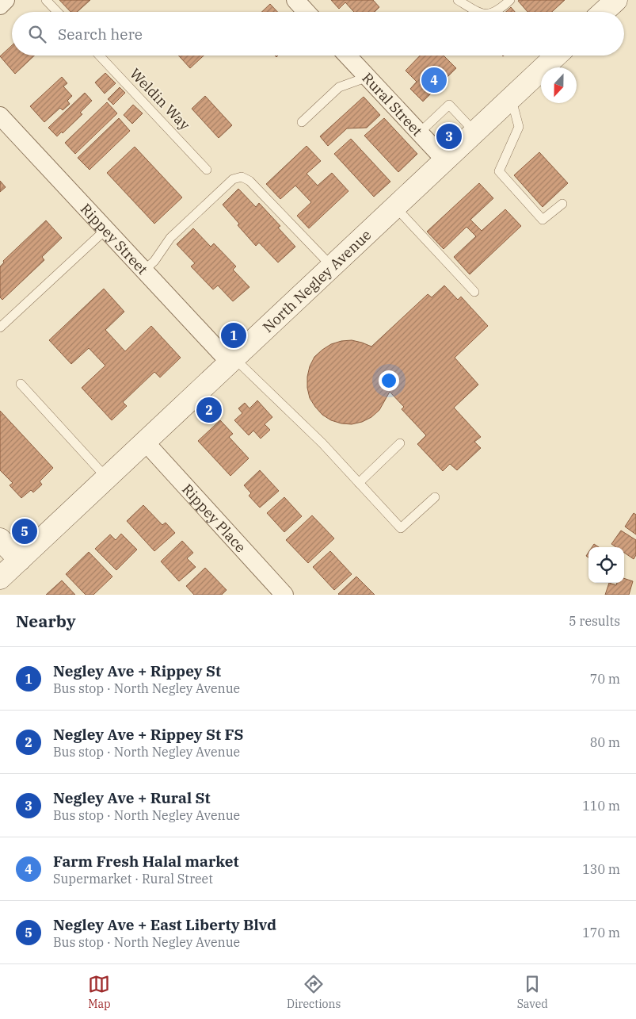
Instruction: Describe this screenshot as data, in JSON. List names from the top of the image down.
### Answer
{
  "streets": {
    "main road": ["North Negley Avenue"],
    "street": ["Rural Street", "Rippey Street", "Rippey Place"],
    "lane": ["Weldin Way"]
  },
  "crossings": [
    ["Rural Street", "North Negley Avenue"],
    ["Rippey Street", "North Negley Avenue"],
    ["North Negley Avenue", "Rippey Place"]
  ],
  "north": "bottom",
  "page": {
    "search": "Search here",
    "pins": [
      "4",
      "3",
      "1",
      "2",
      "5"
    ],
    "heading": ["Nearby", "5 results"],
    "list": [
      {
        "mark": "1",
        "name": "Negley Ave + Rippey St",
        "note": "Bus stop · North Negley Avenue",
        "value": "70 m"
      },
      {
        "mark": "2",
        "name": "Negley Ave + Rippey St FS",
        "note": "Bus stop · North Negley Avenue",
        "value": "80 m"
      },
      {
        "mark": "3",
        "name": "Negley Ave + Rural St",
        "note": "Bus stop · North Negley Avenue",
        "value": "110 m"
      },
      {
        "mark": "4",
        "name": "Farm Fresh Halal market",
        "note": "Supermarket · Rural Street",
        "value": "130 m"
      },
      {
        "mark": "5",
        "name": "Negley Ave + East Liberty Blvd",
        "note": "Bus stop · North Negley Avenue",
        "value": "170 m"
      }
    ],
    "nav": ["Map", "Directions", "Saved"]
  }
}
